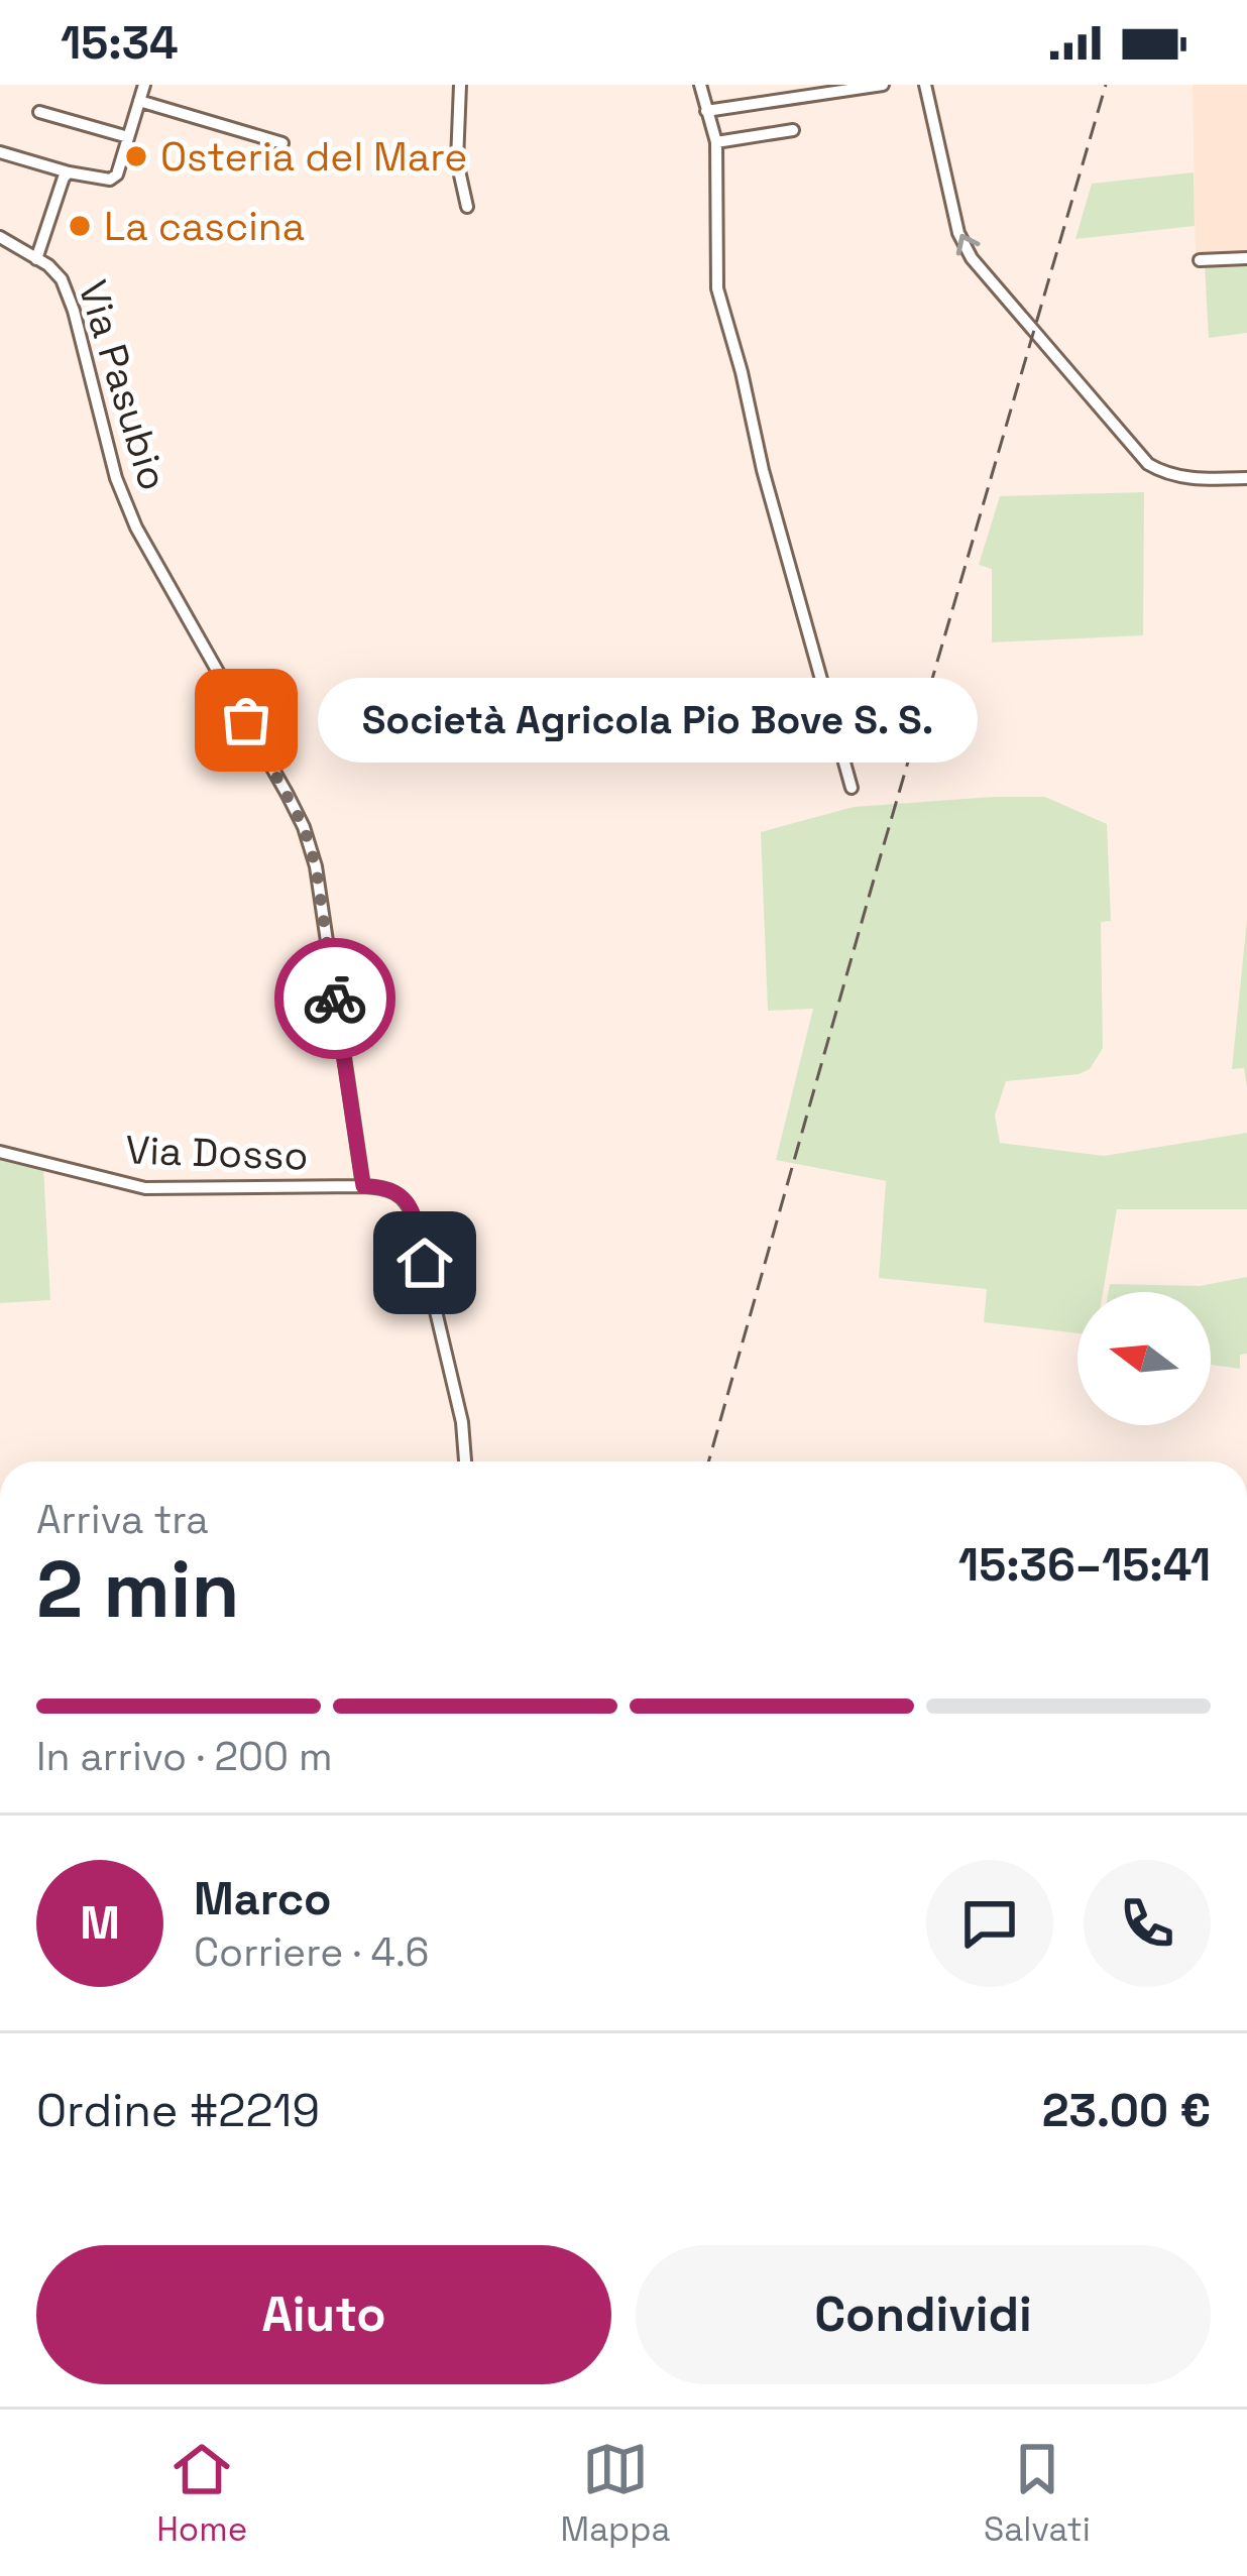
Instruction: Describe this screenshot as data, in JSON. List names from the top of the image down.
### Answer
{
  "streets": {
    "street": ["Via Pasubio", "Via Dosso"]
  },
  "crossings": [
    ["Via Pasubio", "Via Dosso"]
  ],
  "places": ["Osteria del Mare", "La cascina", "Società Agricola Pio Bove S. S."],
  "north": "left",
  "page": {
    "status": "15:34",
    "bubble": "Società Agricola Pio Bove S. S.",
    "heading": ["2 min", "Arriva tra", "15:36–15:41"],
    "panel": [
      "Marco",
      "Corriere · 4.6",
      "Ordine #2219",
      "23.00 €"
    ],
    "bar": "In arrivo · 200 m",
    "round": "M",
    "buttons": ["Aiuto", "Condividi"],
    "tabs": ["Home", "Mappa", "Salvati"]
  }
}
